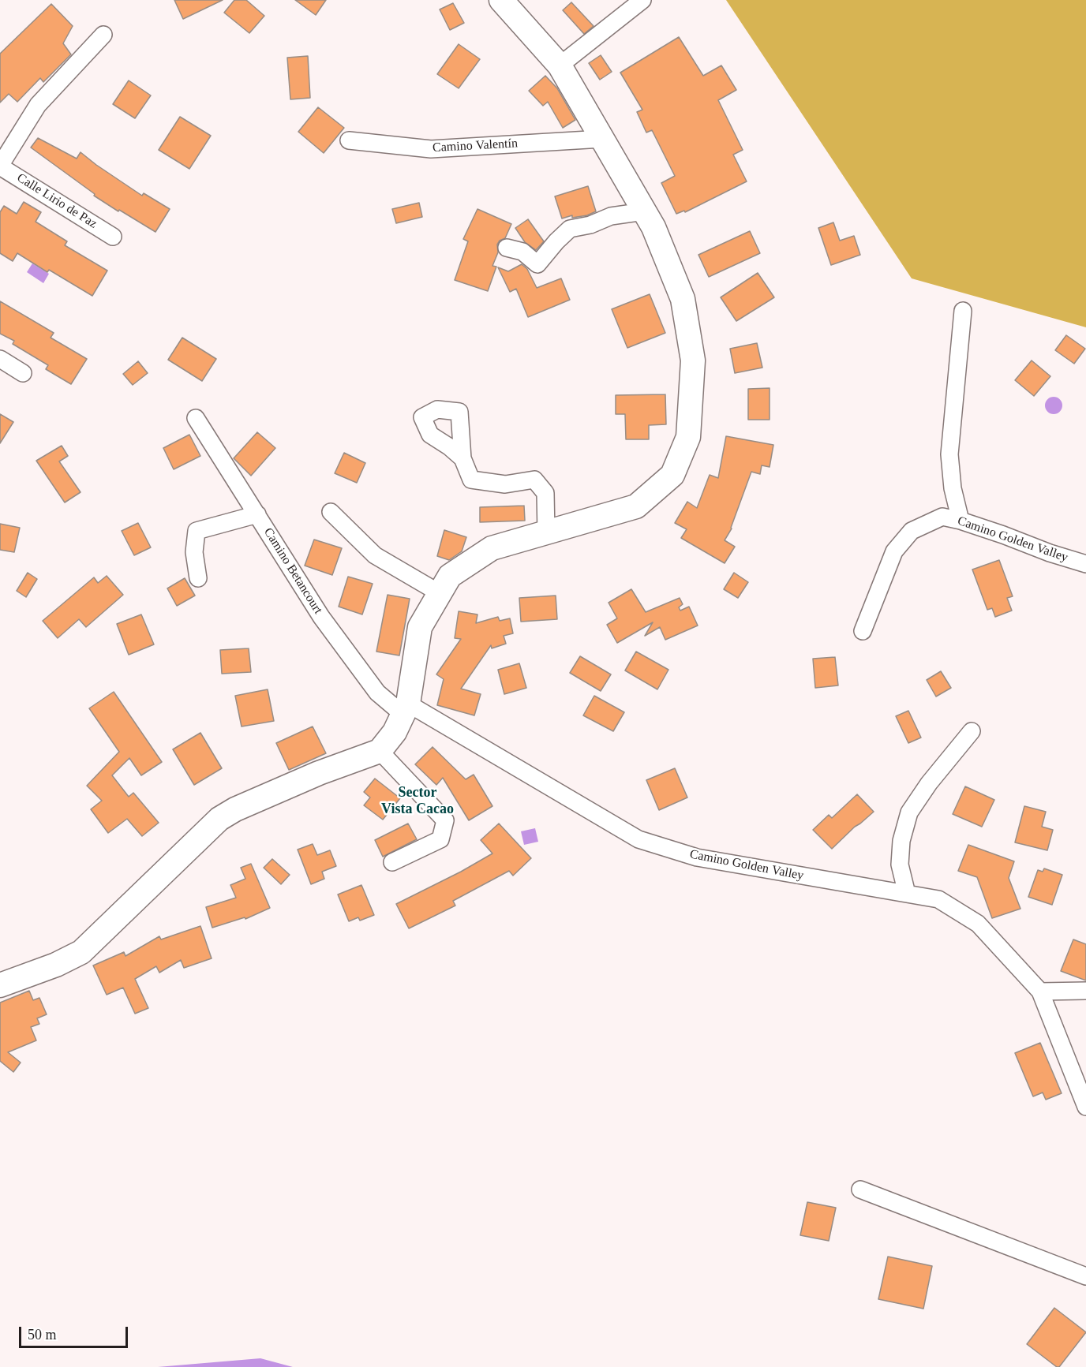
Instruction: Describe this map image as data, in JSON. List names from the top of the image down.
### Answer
{
  "streets": {
    "street": [
      "Camino Valentín",
      "Calle Lirio de Paz",
      "Camino Golden Valley",
      "Camino Betancourt"
    ]
  },
  "crossings": [
    ["Camino Golden Valley", "Camino Betancourt"]
  ],
  "districts": ["Sector Vista Cacao"],
  "scale_bar": "50 m"
}
